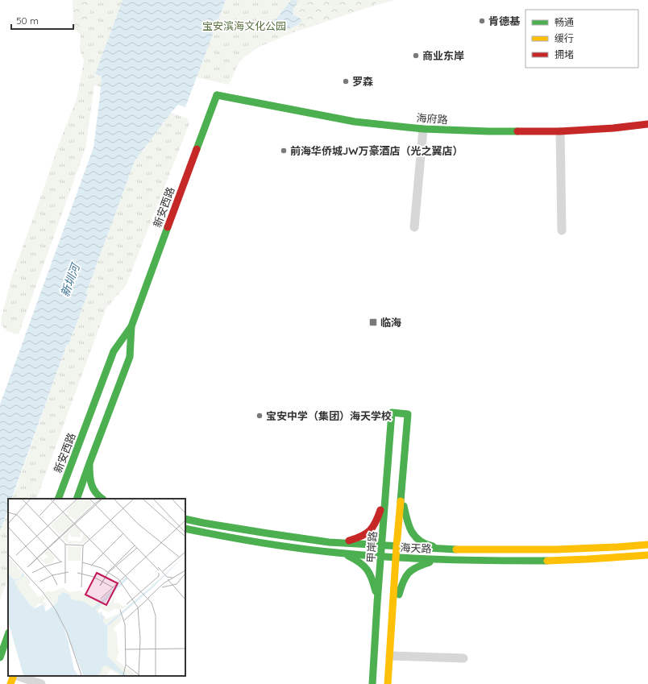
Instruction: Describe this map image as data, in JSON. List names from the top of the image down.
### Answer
{
  "streets": {
    "main road": [
      "海府路",
      "新安西路",
      "甲岸路",
      "海天路"
    ]
  },
  "crossings": [
    ["海府路", "新安西路"],
    ["甲岸路", "海天路"]
  ],
  "water": ["新圳河"],
  "parks": ["宝安滨海文化公园"],
  "places": {
    "other": [
      "肯德基",
      "商业东岸",
      "罗森",
      "前海华侨城JW万豪酒店（光之翼店）",
      "宝安中学（集团）海天学校"
    ],
    "transit": ["临海"]
  },
  "legend": ["畅通", "缓行", "拥堵"],
  "scale_bar": "50 m"
}
